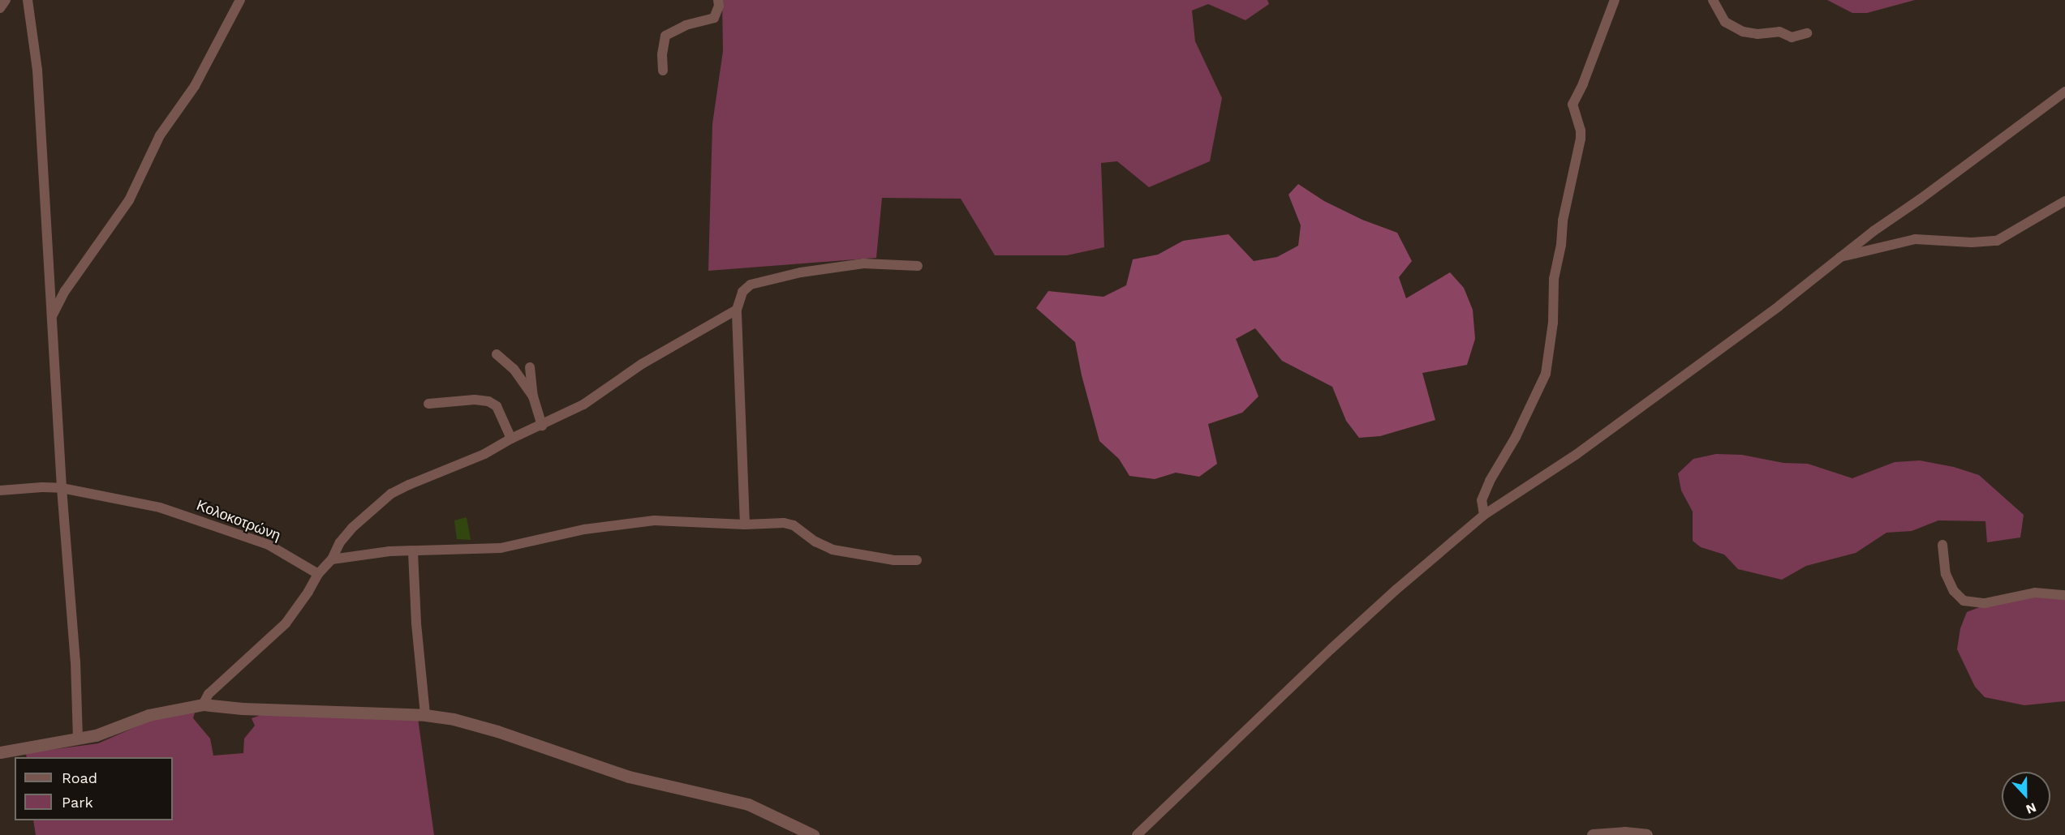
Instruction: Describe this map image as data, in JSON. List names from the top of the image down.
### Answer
{
  "streets": {
    "street": ["Κολοκοτρώνη"]
  },
  "legend": ["Road", "Park"],
  "north": "bottom"
}
